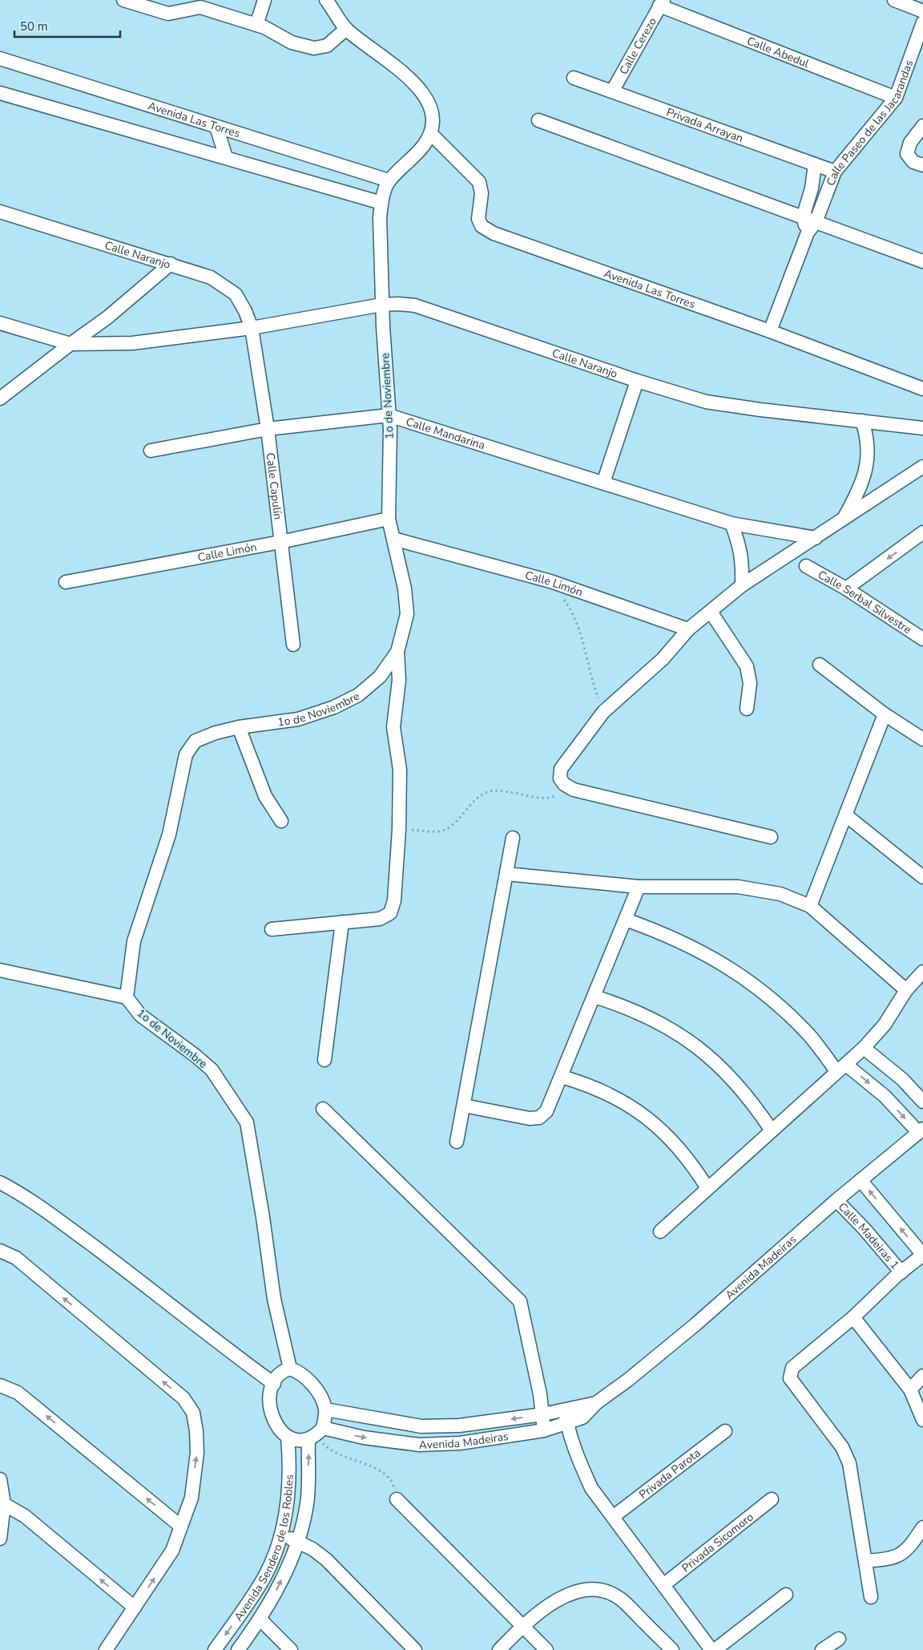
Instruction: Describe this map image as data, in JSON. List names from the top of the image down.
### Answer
{
  "streets": {
    "street": [
      "Calle Cerezo",
      "Calle Abedul",
      "Avenida Las Torres",
      "Calle Paseo de las Jacarandas",
      "Privada Arrayan",
      "Calle Naranjo",
      "1o de Noviembre",
      "Calle Mandarina",
      "Calle Capulín",
      "Calle Limón",
      "Calle Serbal Silvestre",
      "Calle Madeiras 1",
      "Avenida Madeiras",
      "Privada Parota",
      "Privada Sicomoro",
      "Avenida Sendero de los Robles"
    ]
  },
  "crossings": [
    ["Calle Cerezo", "Calle Abedul"],
    ["Calle Cerezo", "Privada Arrayan"],
    ["Calle Abedul", "Calle Paseo de las Jacarandas"],
    ["Avenida Las Torres", "Calle Paseo de las Jacarandas"],
    ["Avenida Las Torres", "1o de Noviembre"],
    ["Calle Paseo de las Jacarandas", "Privada Arrayan"],
    ["Calle Naranjo", "1o de Noviembre"],
    ["Calle Naranjo", "Calle Capulín"],
    ["1o de Noviembre", "Calle Mandarina"],
    ["1o de Noviembre", "Calle Limón"],
    ["1o de Noviembre", "Avenida Madeiras"],
    ["1o de Noviembre", "Avenida Sendero de los Robles"],
    ["Calle Mandarina", "Calle Capulín"],
    ["Calle Capulín", "Calle Limón"],
    ["Calle Madeiras 1", "Avenida Madeiras"],
    ["Avenida Madeiras", "Avenida Sendero de los Robles"]
  ],
  "scale_bar": "50 m"
}
